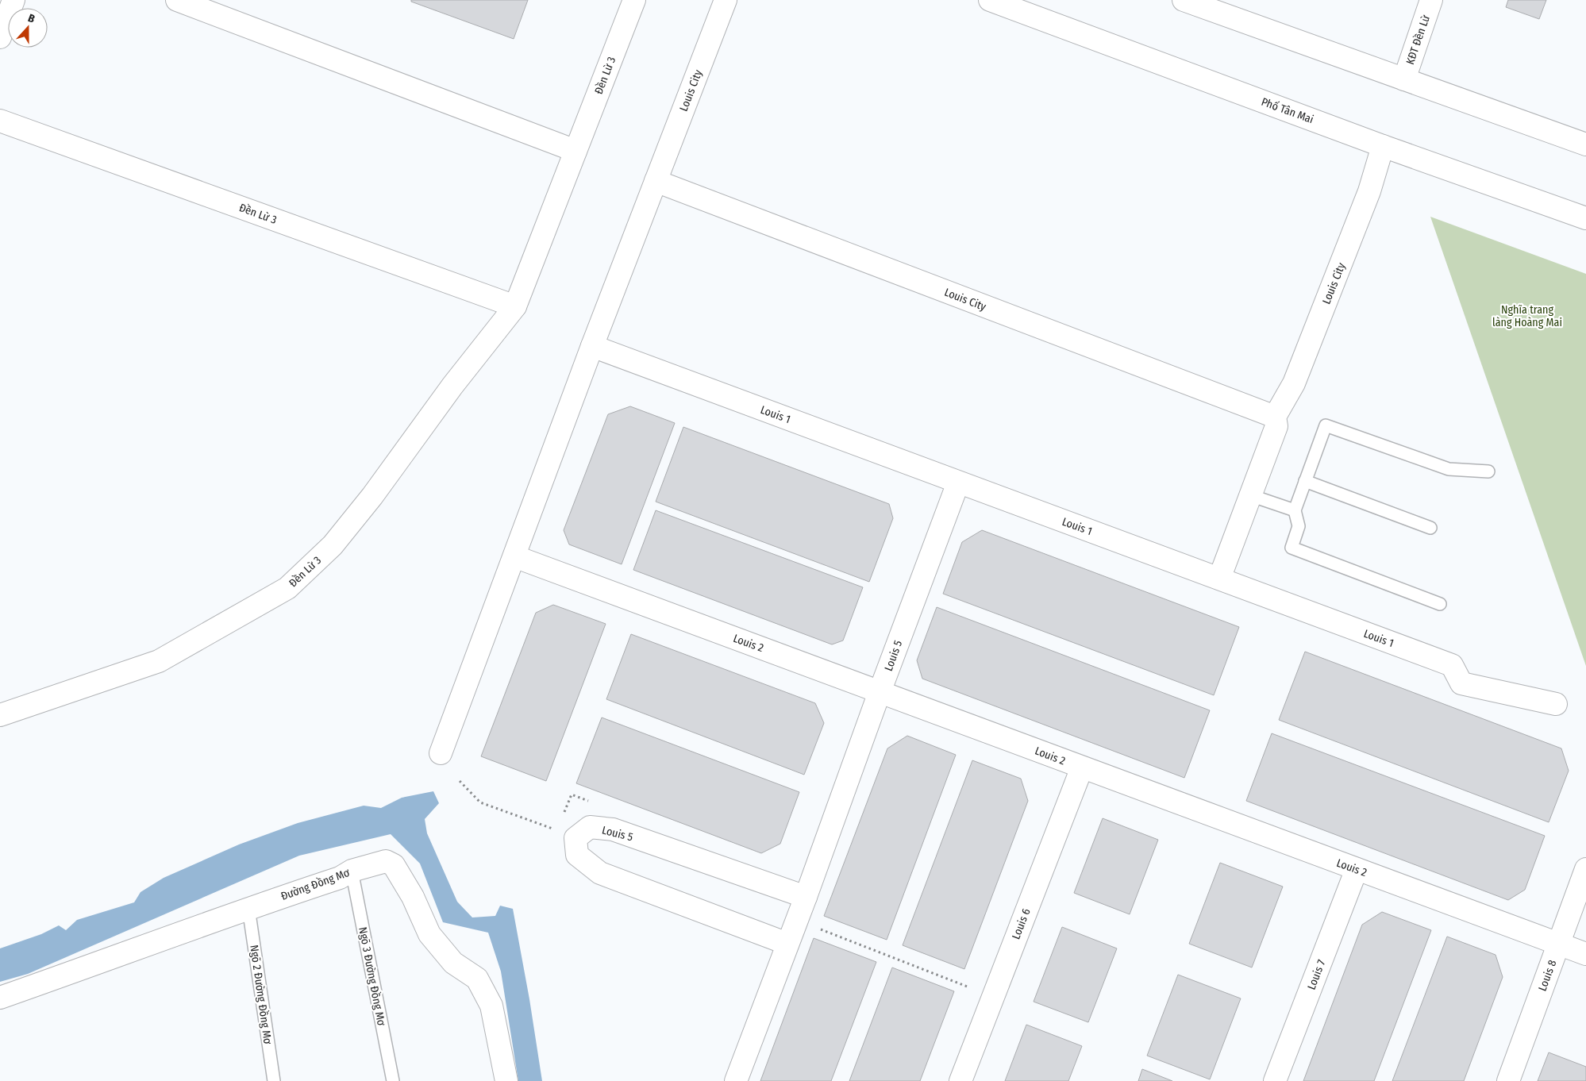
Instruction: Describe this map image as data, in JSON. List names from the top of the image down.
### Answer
{
  "streets": {
    "street": [
      "KĐT Đền Lừ",
      "Đền Lừ 3",
      "Louis City",
      "Phố Tân Mai",
      "Louis 1",
      "Louis 2",
      "Louis 5",
      "Đường Đồng Mơ",
      "Louis 6",
      "Louis 7",
      "Louis 8"
    ],
    "lane": ["Ngõ 3 Đường Đồng Mơ", "Ngõ 2 Đường Đồng Mơ"]
  },
  "crossings": [
    ["Louis City", "Phố Tân Mai"],
    ["Louis City", "Louis 1"],
    ["Louis City", "Louis 2"],
    ["Louis 1", "Louis 5"],
    ["Louis 2", "Louis 5"],
    ["Louis 2", "Louis 6"],
    ["Louis 2", "Louis 7"],
    ["Louis 2", "Louis 8"],
    ["Đường Đồng Mơ", "Ngõ 3 Đường Đồng Mơ"],
    ["Đường Đồng Mơ", "Ngõ 2 Đường Đồng Mơ"]
  ],
  "parks": ["Nghĩa trang làng Hoàng Mai"],
  "north": "top"
}
